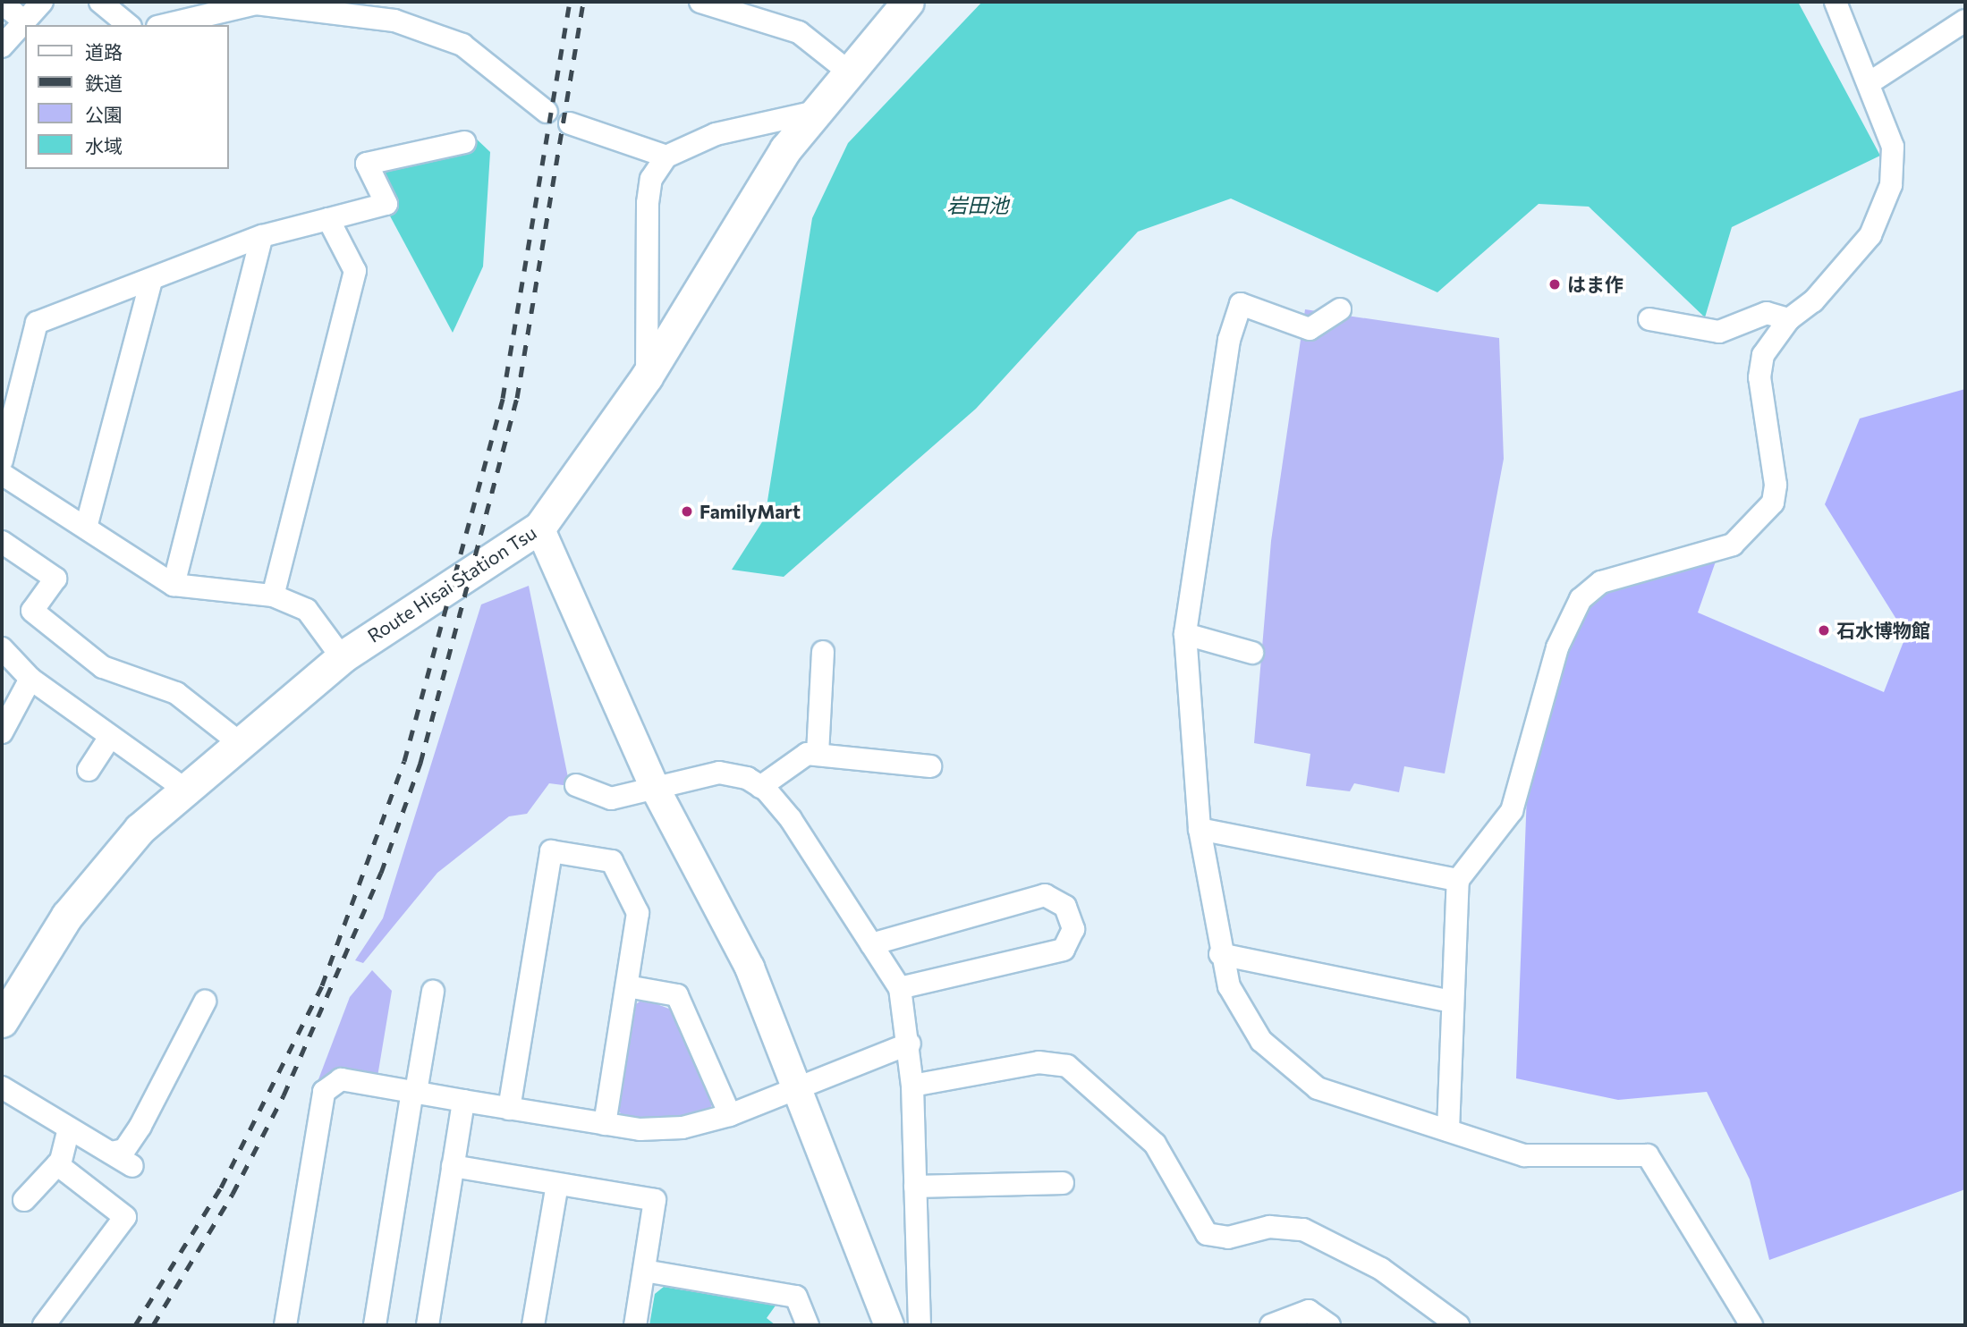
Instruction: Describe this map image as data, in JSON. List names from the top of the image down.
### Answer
{
  "streets": {
    "main road": ["Route Hisai Station Tsu"]
  },
  "water": ["岩田池"],
  "places": ["はま作", "FamilyMart", "石水博物館"],
  "legend": [
    "道路",
    "鉄道",
    "公園",
    "水域"
  ]
}
